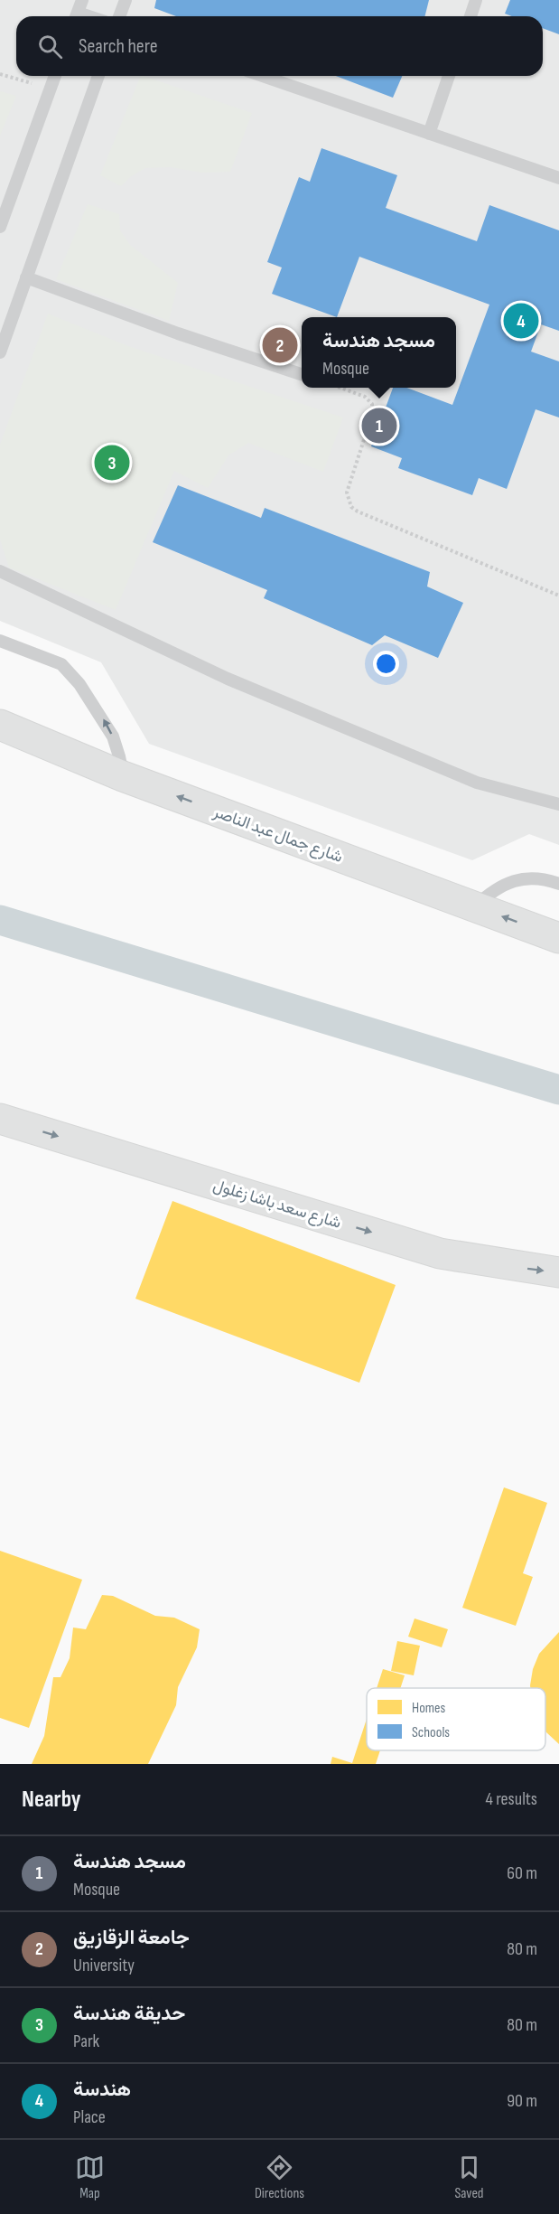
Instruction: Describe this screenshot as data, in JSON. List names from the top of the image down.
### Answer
{
  "streets": {
    "highway": ["شارع جمال عبد الناصر", "شارع سعد باشا زغلول"]
  },
  "one_way": ["شارع جمال عبد الناصر", "شارع سعد باشا زغلول"],
  "legend": ["Homes", "Schools"],
  "page": {
    "search": "Search here",
    "pins": [
      "4",
      "2",
      "1",
      "3"
    ],
    "popup": ["مسجد هندسة", "Mosque"],
    "heading": ["Nearby", "4 results"],
    "list": [
      {
        "mark": "1",
        "name": "مسجد هندسة",
        "note": "Mosque",
        "value": "60 m"
      },
      {
        "mark": "2",
        "name": "جامعة الزقازيق",
        "note": "University",
        "value": "80 m"
      },
      {
        "mark": "3",
        "name": "حديقة هندسة",
        "note": "Park",
        "value": "80 m"
      },
      {
        "mark": "4",
        "name": "هندسة",
        "note": "Place",
        "value": "90 m"
      }
    ],
    "nav": ["Map", "Directions", "Saved"]
  }
}
